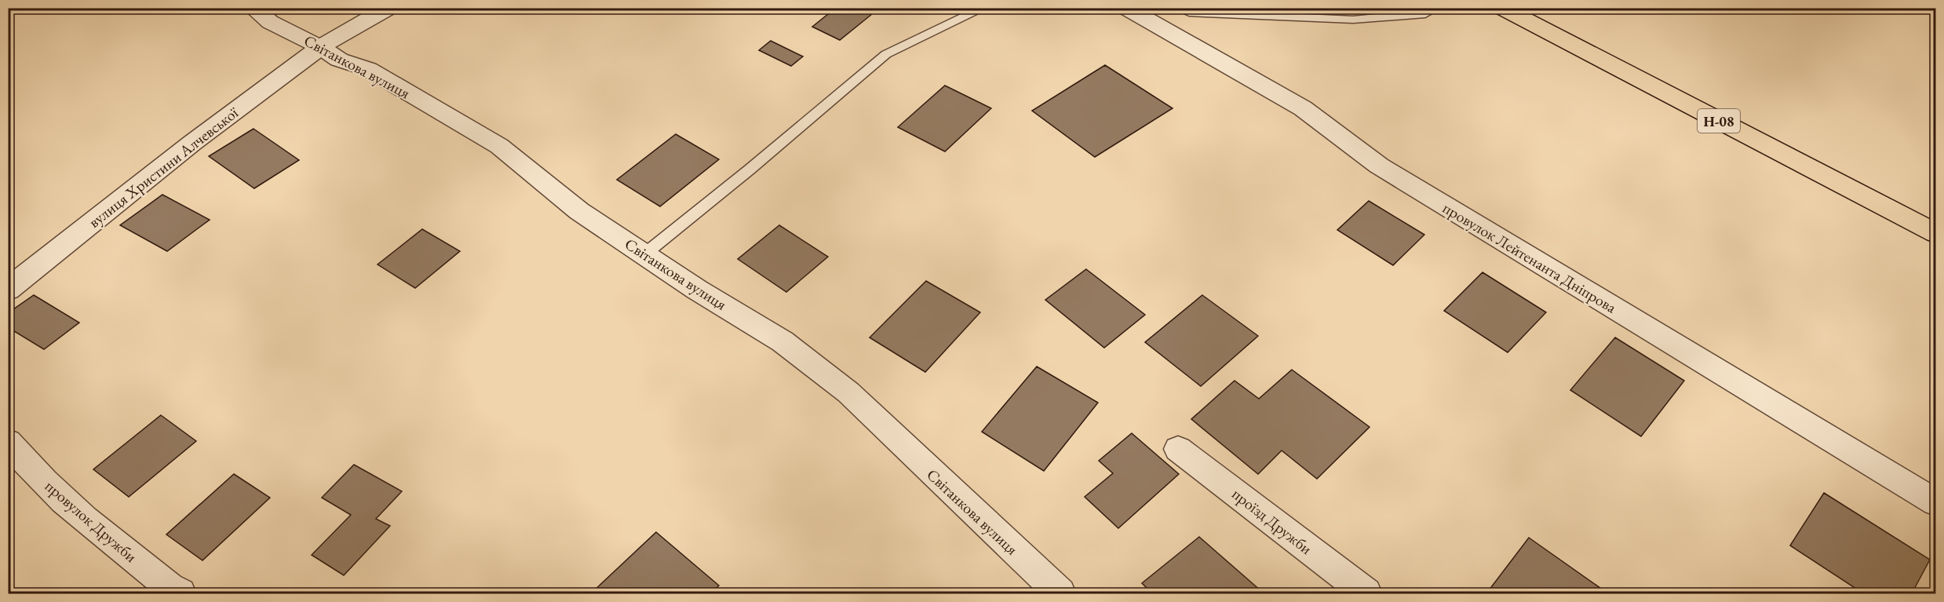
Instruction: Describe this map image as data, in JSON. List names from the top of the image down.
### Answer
{
  "streets": {
    "main road": ["Н-08"],
    "street": [
      "Світанкова вулиця",
      "вулиця Христини Алчевської",
      "провулок Лейтенанта Дніпрова",
      "провулок Дружби",
      "проїзд Дружби"
    ]
  },
  "crossings": [
    ["Світанкова вулиця", "вулиця Христини Алчевської"]
  ]
}
